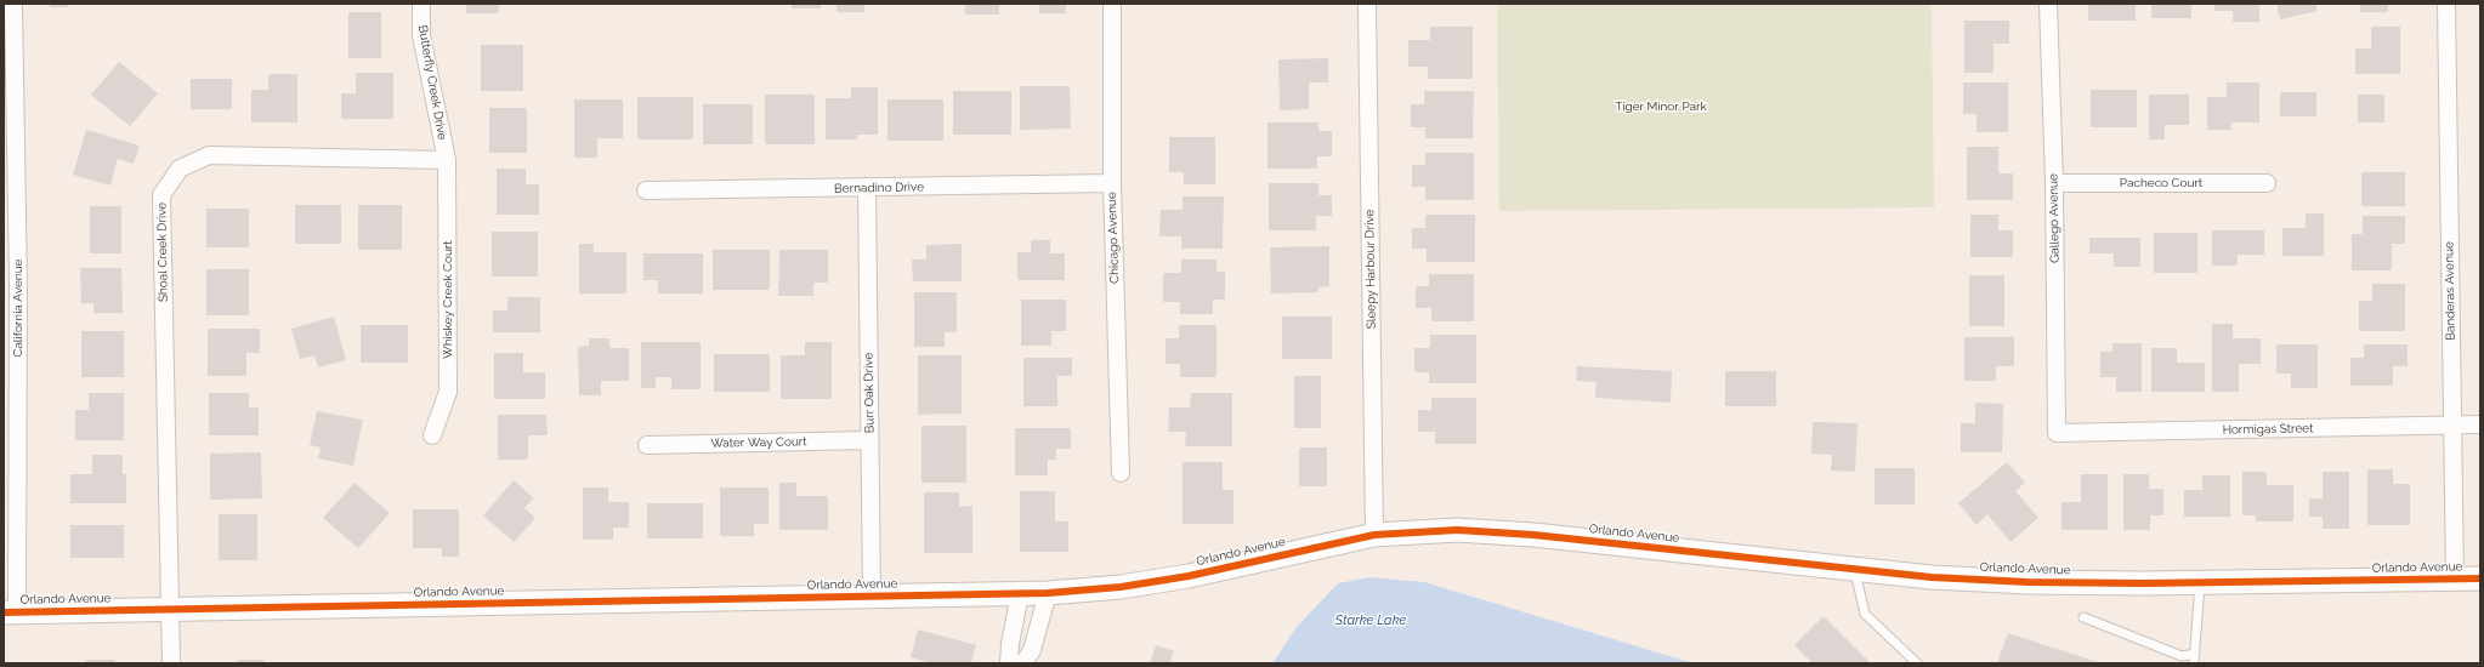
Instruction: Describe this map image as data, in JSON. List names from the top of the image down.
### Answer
{
  "streets": {
    "street": [
      "Butterfly Creek Drive",
      "Pacheco Court",
      "Bernadino Drive",
      "Gallego Avenue",
      "Chicago Avenue",
      "Shoal Creek Drive",
      "Sleepy Harbour Drive",
      "Banderas Avenue",
      "Whiskey Creek Court",
      "California Avenue",
      "Burr Oak Drive",
      "Hormigas Street",
      "Water Way Court",
      "Orlando Avenue"
    ]
  },
  "crossings": [
    ["Butterfly Creek Drive", "Shoal Creek Drive"],
    ["Butterfly Creek Drive", "Whiskey Creek Court"],
    ["Pacheco Court", "Gallego Avenue"],
    ["Bernadino Drive", "Chicago Avenue"],
    ["Bernadino Drive", "Burr Oak Drive"],
    ["Gallego Avenue", "Hormigas Street"],
    ["Shoal Creek Drive", "Whiskey Creek Court"],
    ["Shoal Creek Drive", "Orlando Avenue"],
    ["Sleepy Harbour Drive", "Orlando Avenue"],
    ["Banderas Avenue", "Hormigas Street"],
    ["Banderas Avenue", "Orlando Avenue"],
    ["California Avenue", "Orlando Avenue"],
    ["Burr Oak Drive", "Water Way Court"],
    ["Burr Oak Drive", "Orlando Avenue"]
  ],
  "water": ["Starke Lake"],
  "parks": ["Tiger Minor Park"]
}
